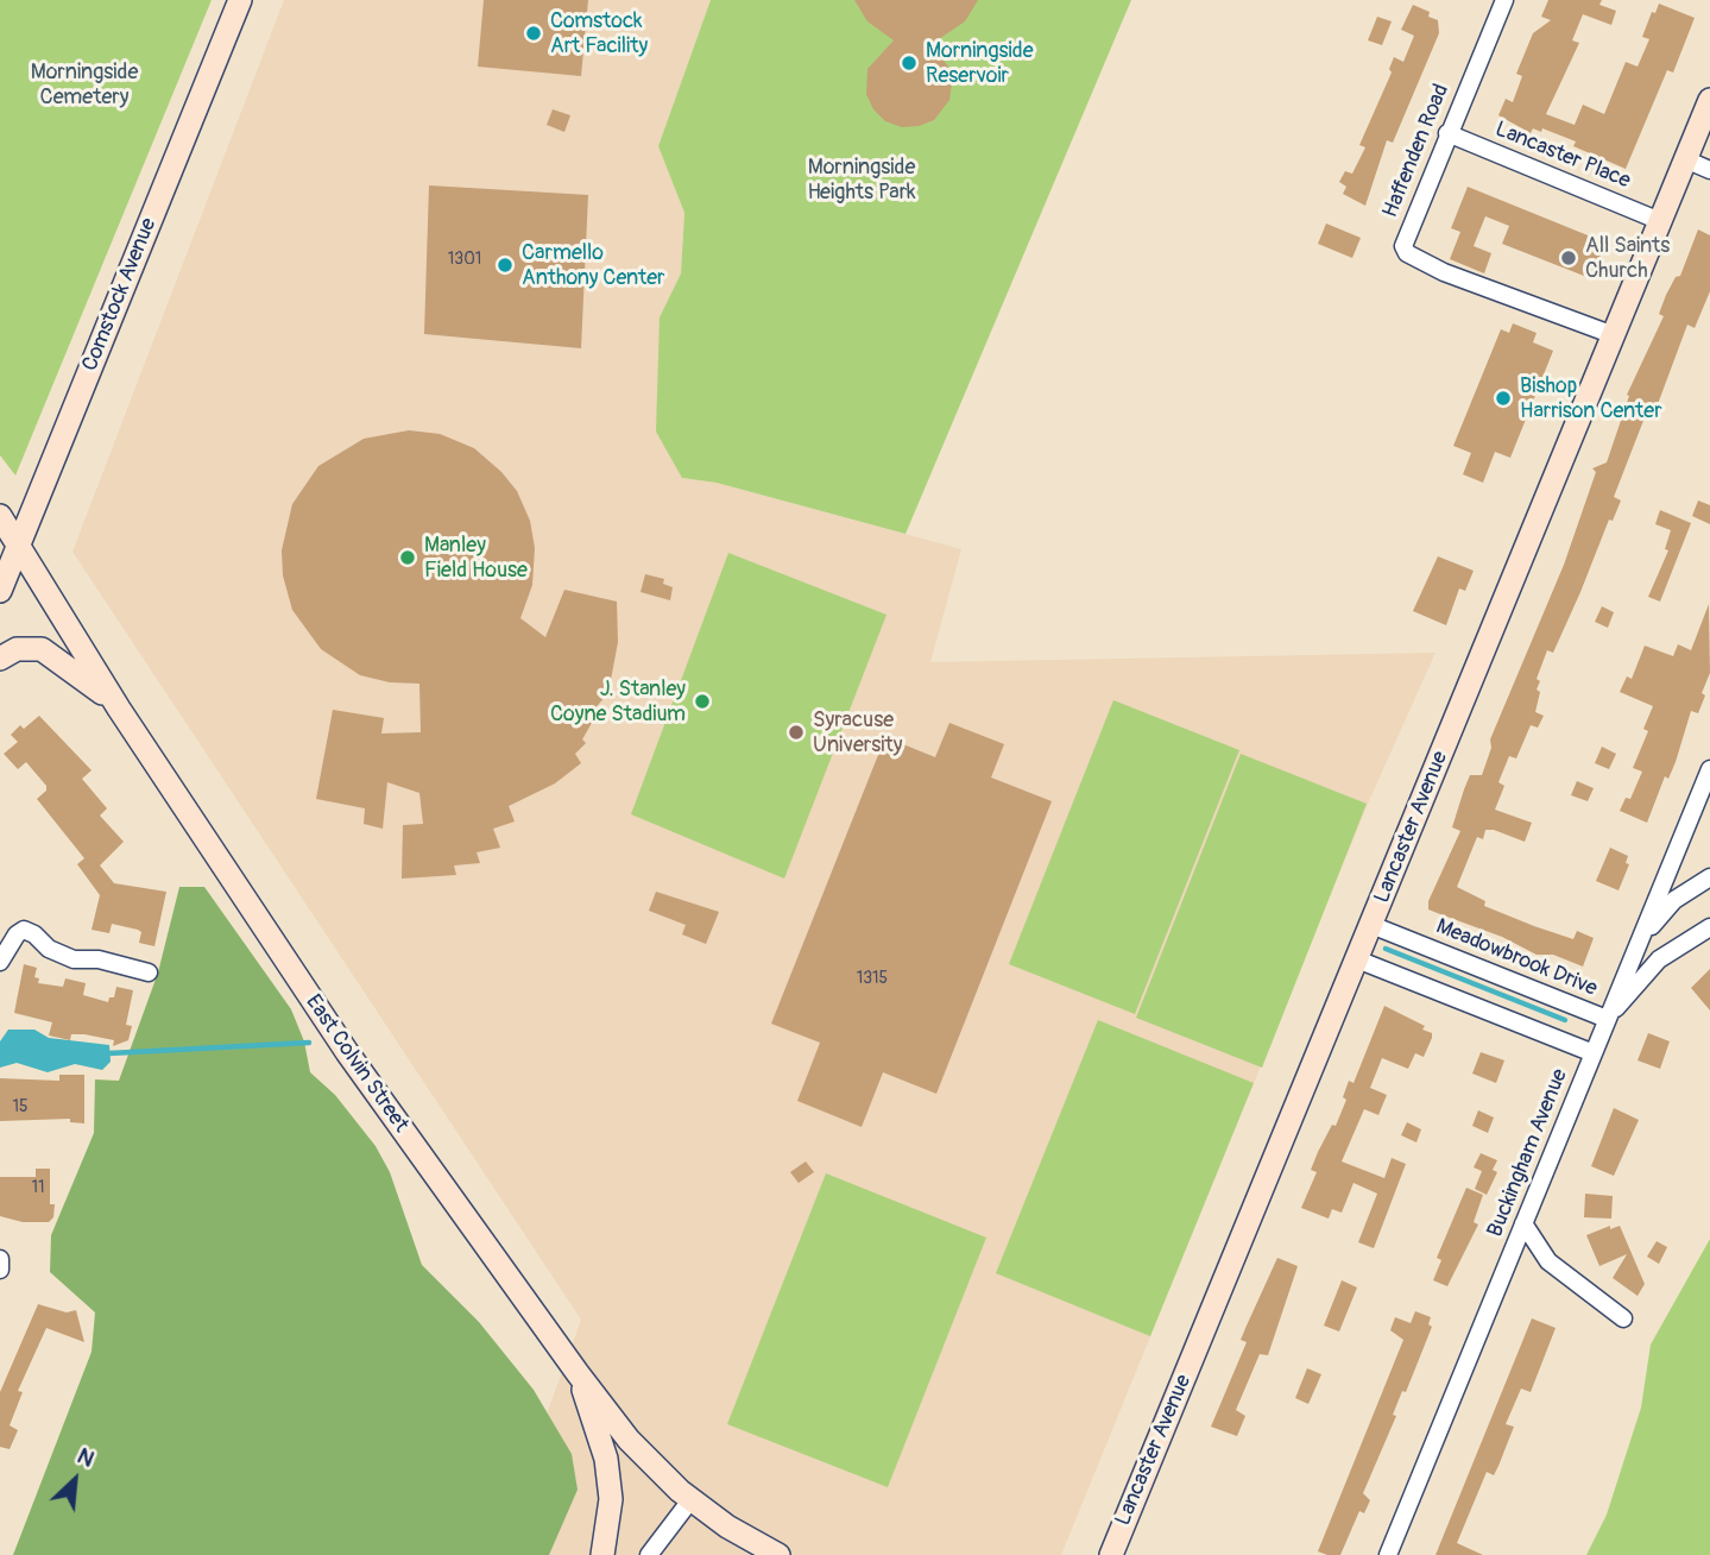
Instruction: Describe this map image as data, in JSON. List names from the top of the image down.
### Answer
{
  "streets": {
    "street": [
      "Haffenden Road",
      "Lancaster Place",
      "Comstock Avenue",
      "Lancaster Avenue",
      "Meadowbrook Drive",
      "East Colvin Street",
      "Buckingham Avenue"
    ]
  },
  "crossings": [
    ["Haffenden Road", "Lancaster Place"],
    ["Haffenden Road", "Lancaster Avenue"],
    ["Lancaster Place", "Lancaster Avenue"],
    ["Comstock Avenue", "East Colvin Street"],
    ["Lancaster Avenue", "Meadowbrook Drive"],
    ["Meadowbrook Drive", "Buckingham Avenue"]
  ],
  "parks": ["Morningside Cemetery", "Morningside Heights Park"],
  "places": [
    "Comstock Art Facility",
    "Morningside Reservoir",
    "All Saints Church",
    "Carmello Anthony Center",
    "Bishop Harrison Center",
    "Manley Field House",
    "J. Stanley Coyne Stadium",
    "Syracuse University"
  ],
  "house_numbers": [
    "1301",
    "1315",
    "15",
    "11"
  ],
  "north": "top right"
}
